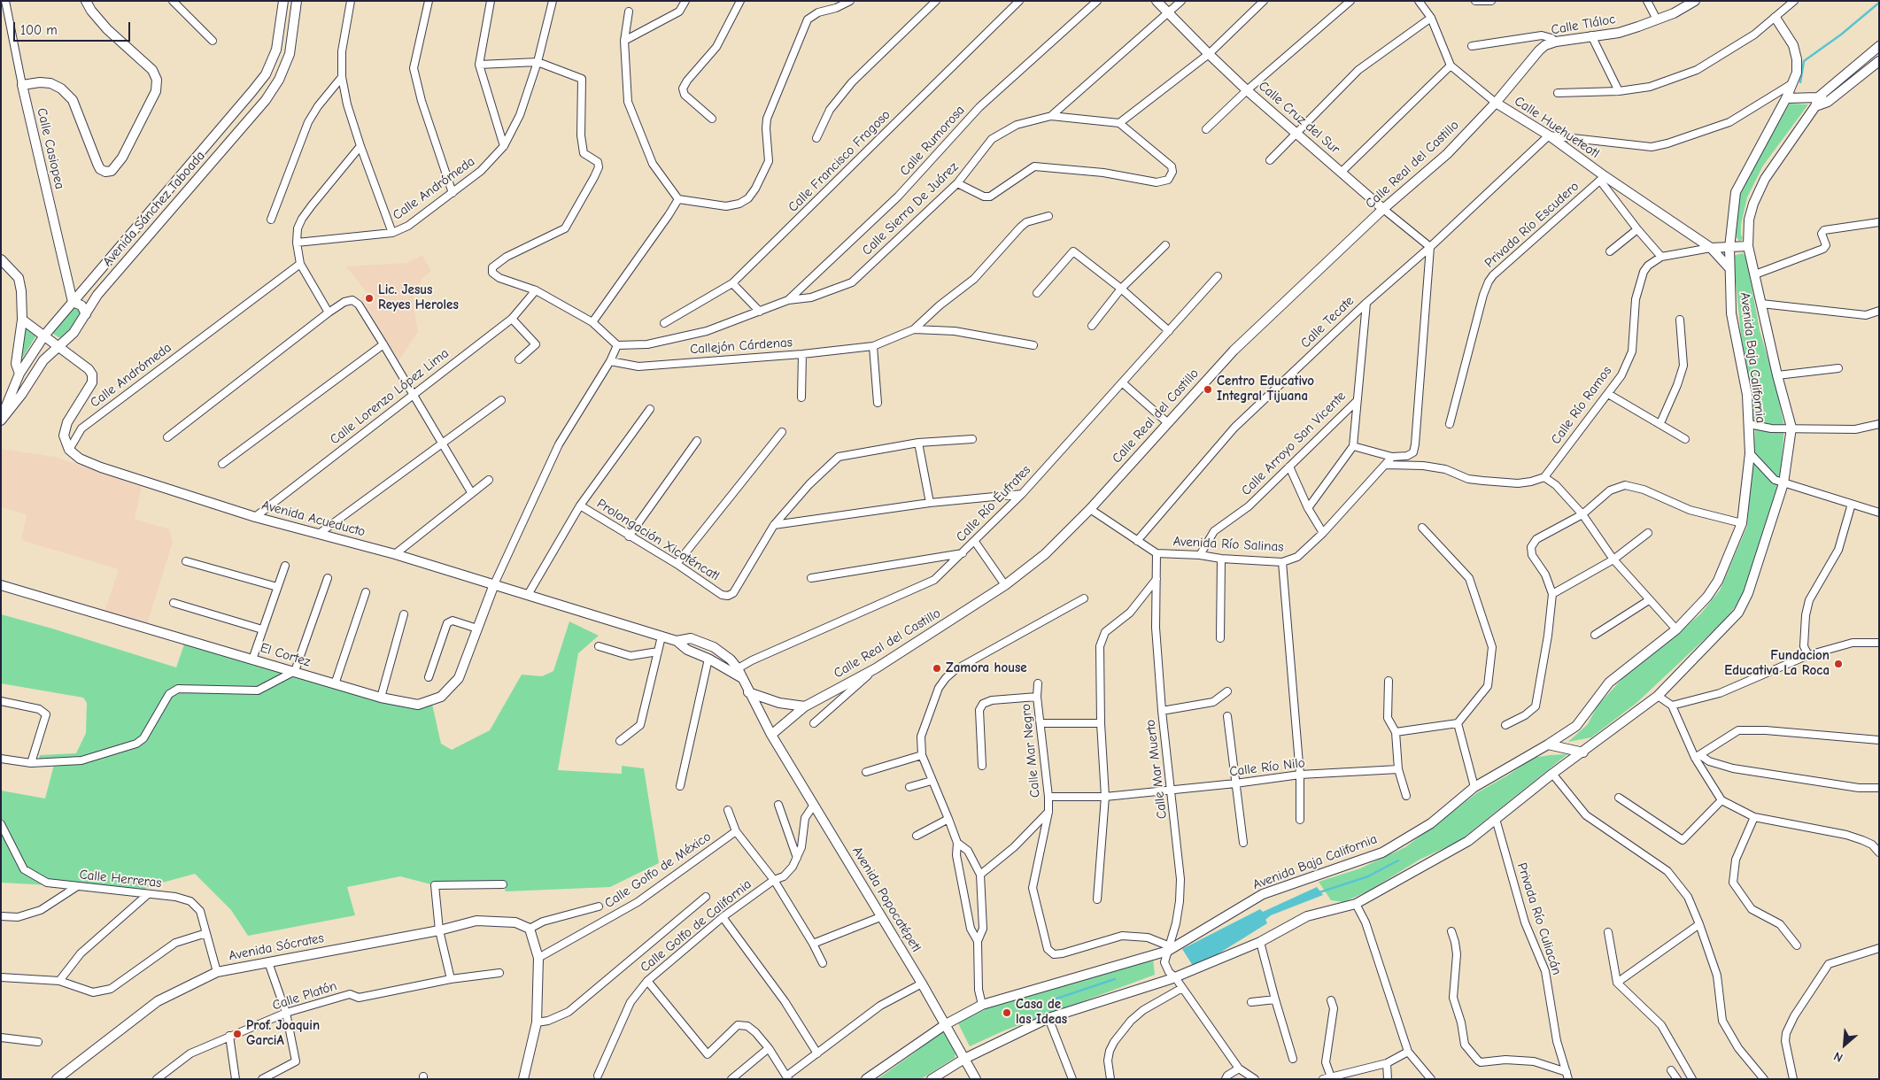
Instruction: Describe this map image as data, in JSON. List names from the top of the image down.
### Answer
{
  "streets": {
    "street": [
      "Calle Tláloc",
      "Calle Cruz del Sur",
      "Calle Huehueteotl",
      "Calle Rumorosa",
      "Calle Casiopea",
      "Calle Francisco Fragoso",
      "Calle Real del Castillo",
      "Calle Andrómeda",
      "Avenida Sánchez Taboada",
      "Calle Sierra De Juárez",
      "Privada Río Escudero",
      "Calle Tecate",
      "Callejón Cárdenas",
      "Avenida Baja California",
      "Calle Lorenzo López Lima",
      "Calle Río Ramos",
      "Calle Arroyo San Vicente",
      "Calle Río Éufrates",
      "Avenida Acueducto",
      "Prolongación Xicoténcatl",
      "Avenida Río Salinas",
      "El Cortez",
      "Calle Mar Negro",
      "Calle Río Nilo",
      "Calle Mar Muerto",
      "Calle Golfo de México",
      "Calle Herreras",
      "Avenida Popocatépetl",
      "Privada Río Culiacán",
      "Calle Golfo de California",
      "Avenida Sócrates",
      "Calle Platón"
    ]
  },
  "crossings": [
    ["Calle Tláloc", "Calle Huehueteotl"],
    ["Calle Tláloc", "Calle Real del Castillo"],
    ["Calle Cruz del Sur", "Calle Real del Castillo"],
    ["Calle Cruz del Sur", "Calle Sierra De Juárez"],
    ["Calle Cruz del Sur", "Calle Tecate"],
    ["Calle Huehueteotl", "Calle Real del Castillo"],
    ["Calle Huehueteotl", "Privada Río Escudero"],
    ["Calle Huehueteotl", "Calle Tecate"],
    ["Calle Huehueteotl", "Avenida Baja California"],
    ["Calle Huehueteotl", "Calle Río Ramos"],
    ["Calle Rumorosa", "Calle Sierra De Juárez"],
    ["Calle Casiopea", "Avenida Sánchez Taboada"],
    ["Calle Real del Castillo", "Avenida Acueducto"],
    ["Calle Real del Castillo", "Avenida Río Salinas"],
    ["Calle Real del Castillo", "Avenida Popocatépetl"],
    ["Calle Andrómeda", "Avenida Acueducto"],
    ["Calle Tecate", "Calle Arroyo San Vicente"],
    ["Calle Tecate", "Avenida Río Salinas"],
    ["Avenida Baja California", "Calle Río Ramos"],
    ["Avenida Baja California", "Calle Mar Negro"],
    ["Avenida Baja California", "Calle Mar Muerto"],
    ["Avenida Baja California", "Avenida Popocatépetl"],
    ["Avenida Baja California", "Privada Río Culiacán"],
    ["Calle Lorenzo López Lima", "Avenida Acueducto"],
    ["Calle Arroyo San Vicente", "Avenida Río Salinas"],
    ["Calle Río Éufrates", "Avenida Acueducto"],
    ["Avenida Acueducto", "El Cortez"],
    ["Avenida Acueducto", "Avenida Popocatépetl"],
    ["Avenida Río Salinas", "Calle Mar Muerto"],
    ["Calle Mar Negro", "Calle Río Nilo"],
    ["Calle Mar Negro", "Calle Mar Muerto"],
    ["Calle Río Nilo", "Calle Mar Muerto"],
    ["Calle Herreras", "Avenida Sócrates"],
    ["Avenida Popocatépetl", "Calle Golfo de California"]
  ],
  "places": [
    "Lic. Jesus Reyes Heroles",
    "Centro Educativo Integral Tijuana",
    "Fundacion Educativa La Roca",
    "Zamora house",
    "Casa de las Ideas",
    "Prof. Joaquin GarciA"
  ],
  "scale_bar": "100 m",
  "north": "bottom left"
}
